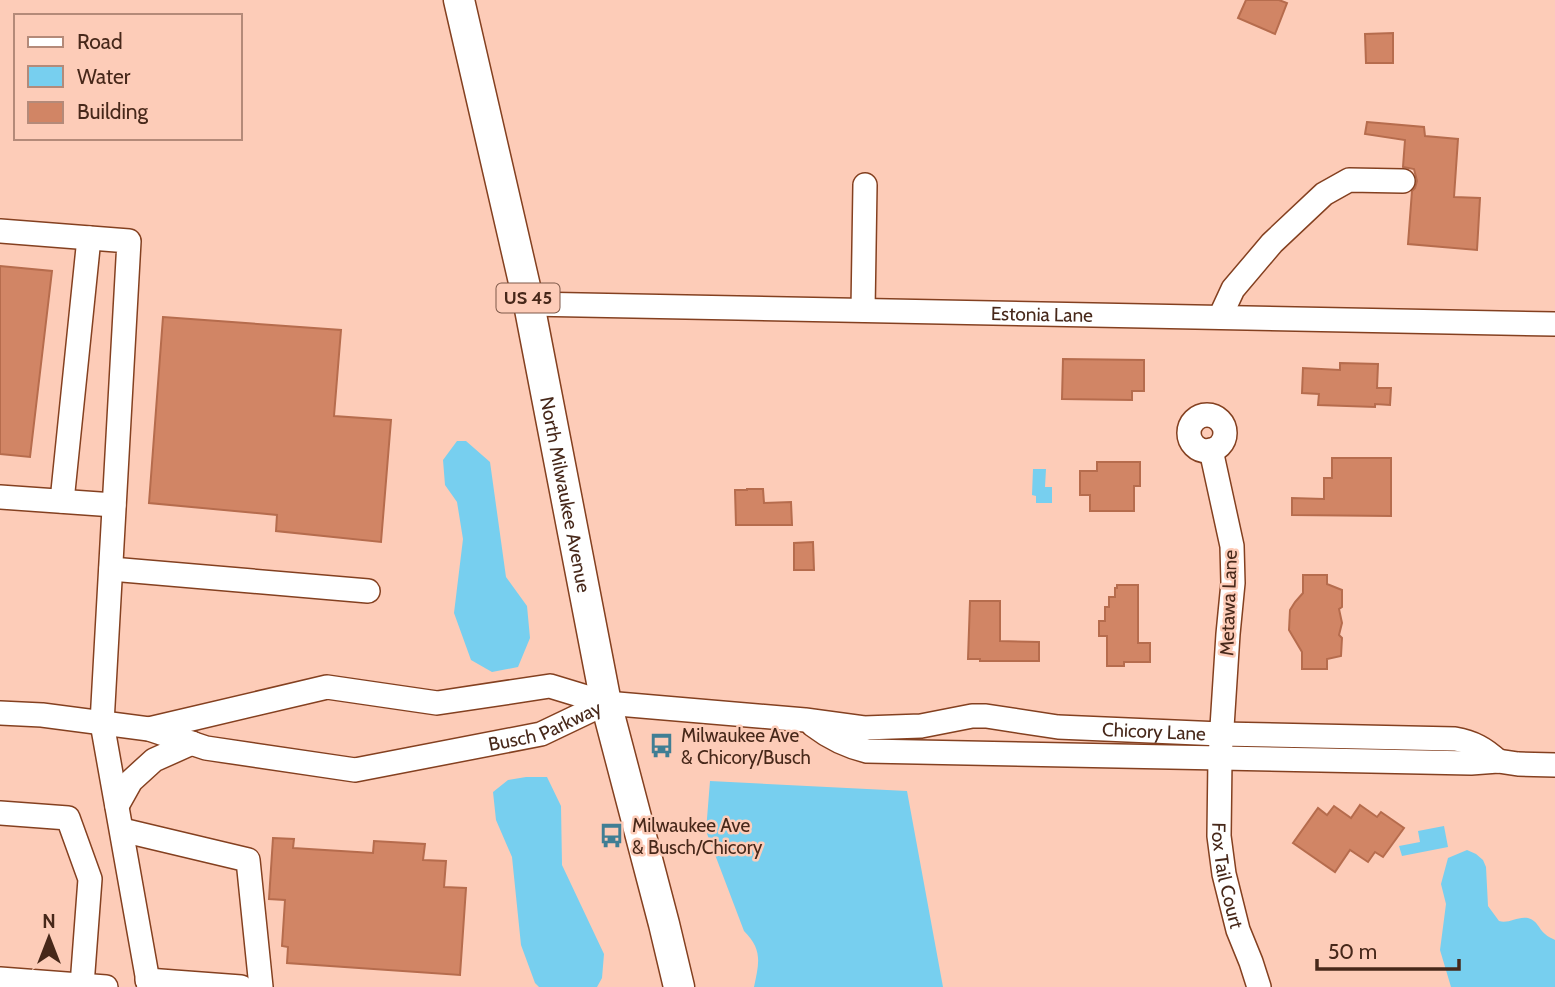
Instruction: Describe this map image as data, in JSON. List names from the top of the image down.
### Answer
{
  "streets": {
    "main road": ["US 45", "North Milwaukee Avenue"],
    "street": [
      "Estonia Lane",
      "Metawa Lane",
      "Busch Parkway",
      "Chicory Lane",
      "Fox Tail Court"
    ]
  },
  "crossings": [
    ["Estonia Lane", "North Milwaukee Avenue"],
    ["North Milwaukee Avenue", "Busch Parkway"],
    ["North Milwaukee Avenue", "Chicory Lane"],
    ["Metawa Lane", "Chicory Lane"],
    ["Metawa Lane", "Fox Tail Court"],
    ["Busch Parkway", "Chicory Lane"],
    ["Chicory Lane", "Fox Tail Court"]
  ],
  "places": {
    "bus stop": ["Milwaukee Ave & Chicory/Busch", "Milwaukee Ave & Busch/Chicory"]
  },
  "legend": ["Road", "Water", "Building"],
  "scale_bar": "50 m",
  "north": "top"
}
